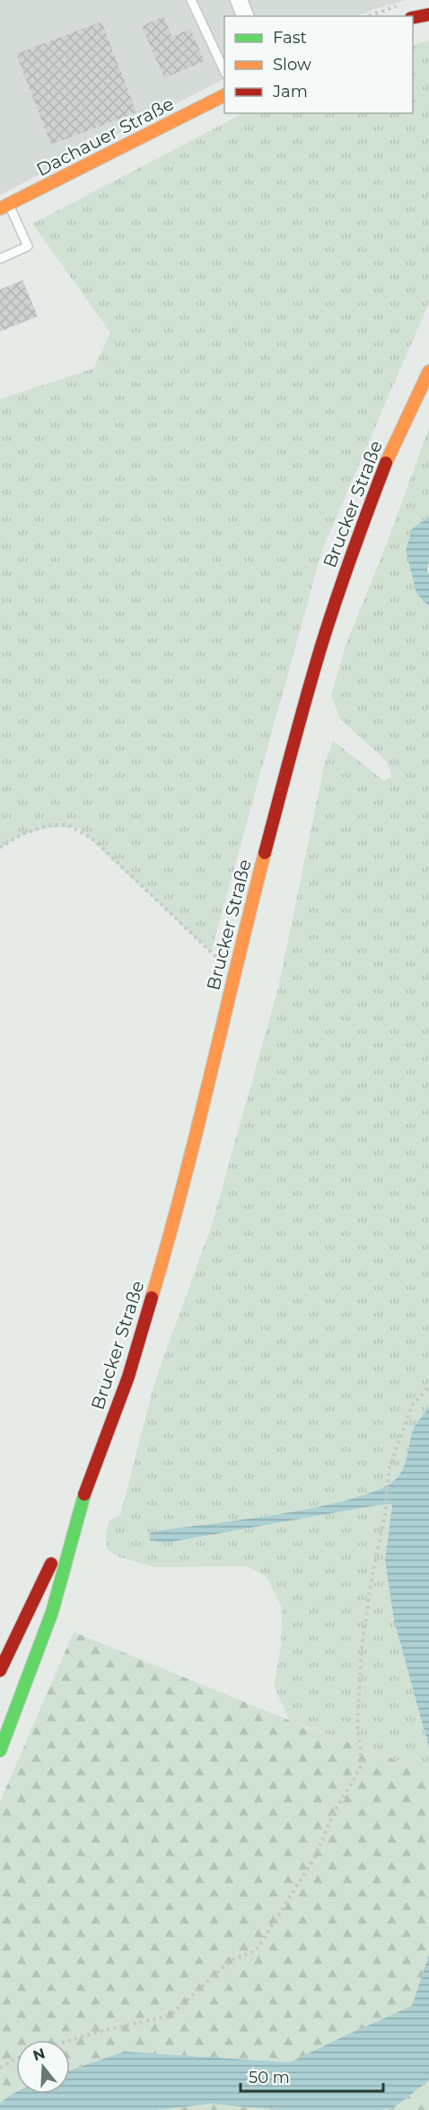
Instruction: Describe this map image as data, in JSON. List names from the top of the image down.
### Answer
{
  "streets": {
    "main road": ["Dachauer Straße", "Brucker Straße"]
  },
  "legend": ["Fast", "Slow", "Jam"],
  "scale_bar": "50 m",
  "north": "top"
}
